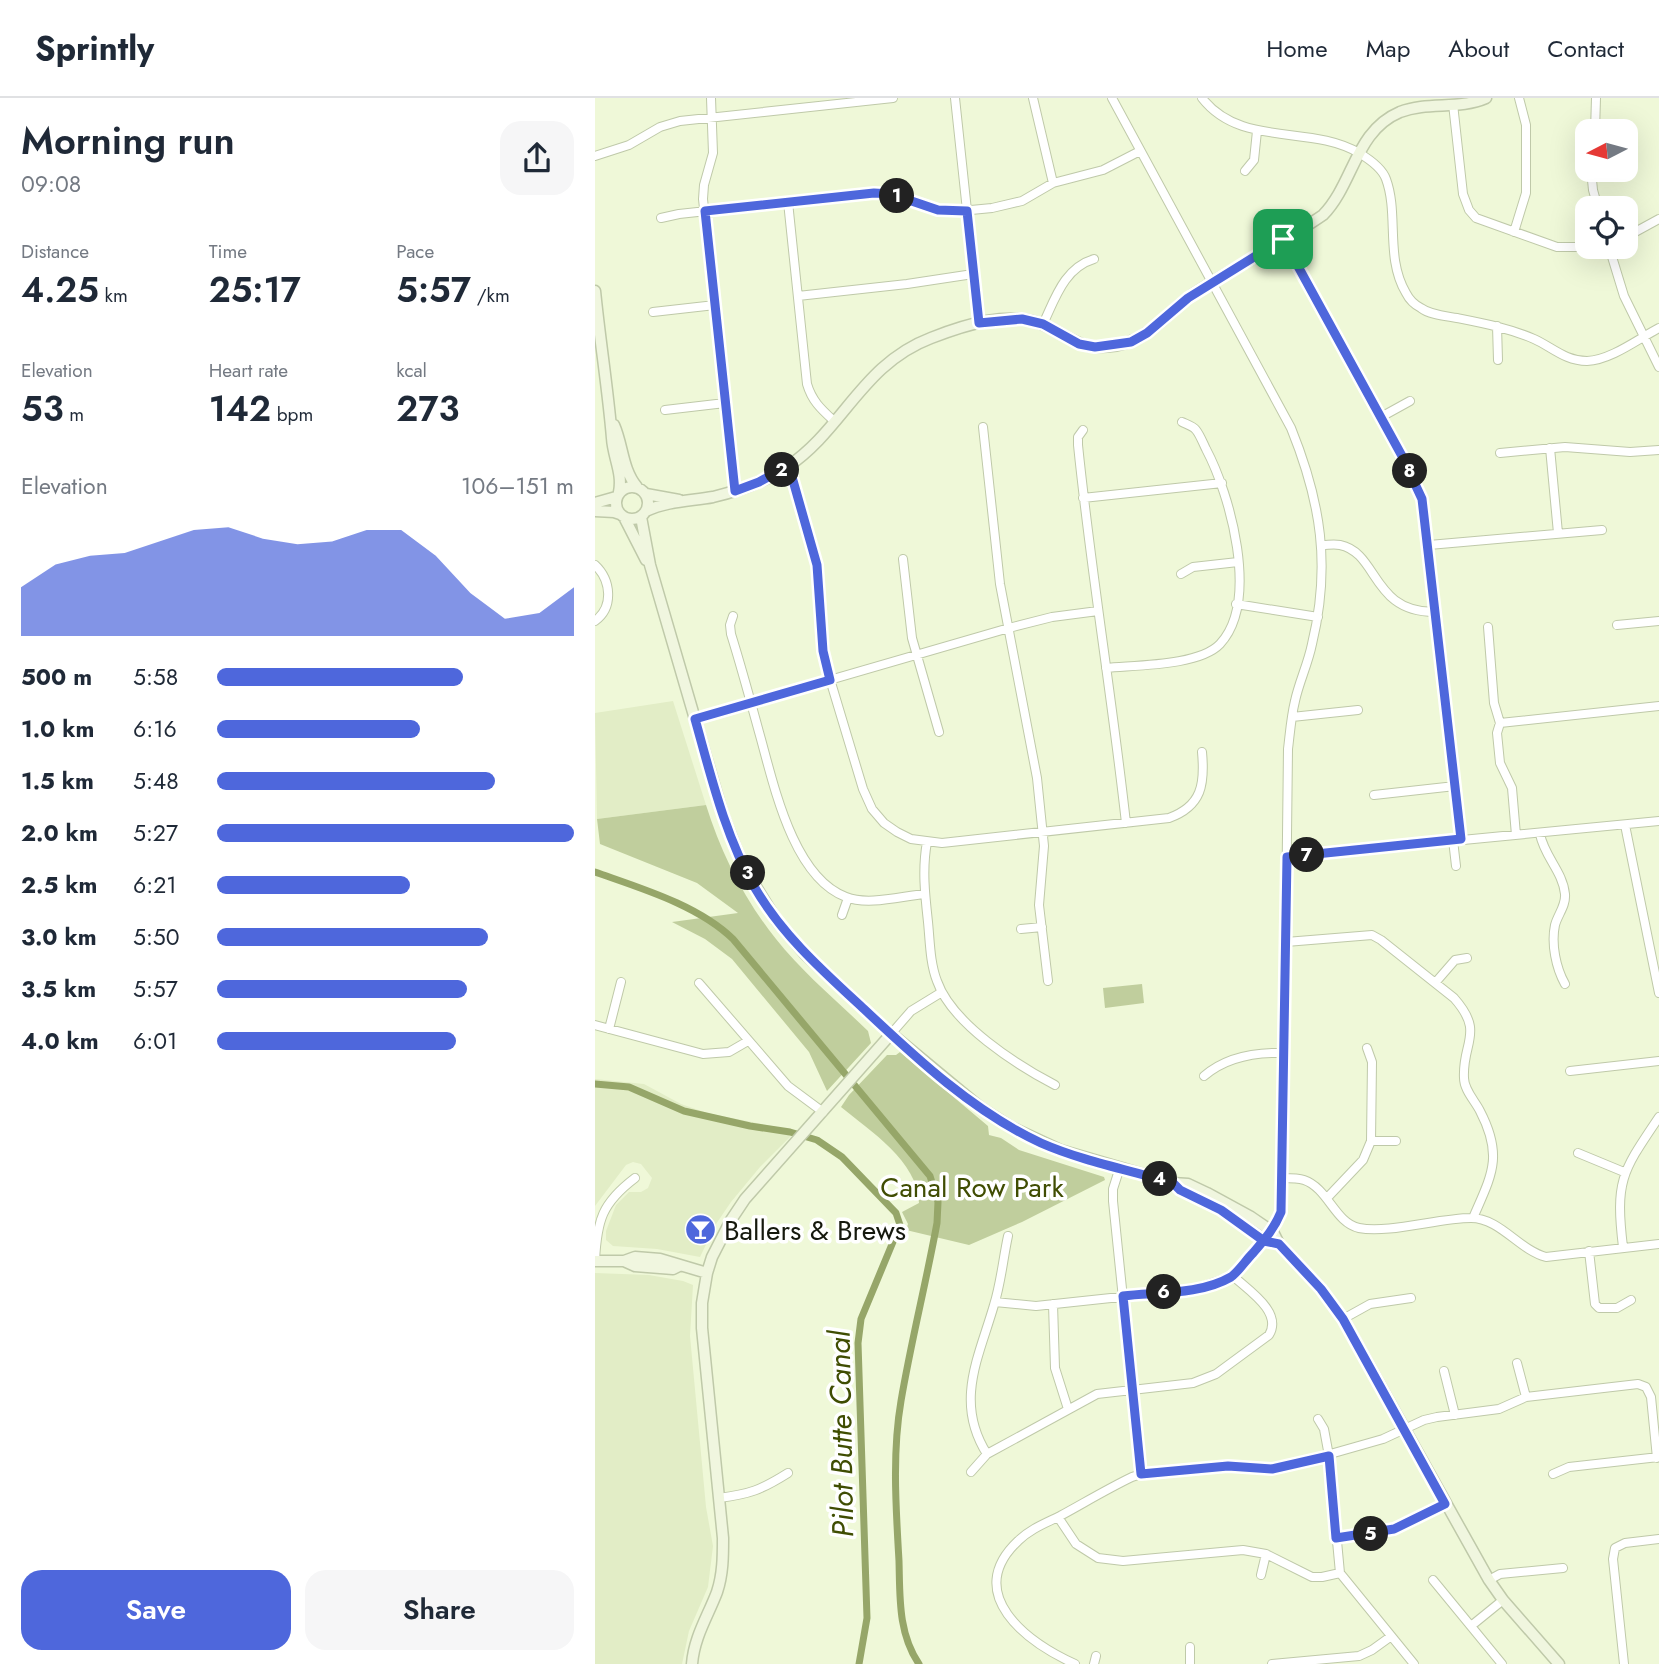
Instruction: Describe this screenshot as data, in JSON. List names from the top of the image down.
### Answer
{
  "water": ["Pilot Butte Canal"],
  "parks": ["Canal Row Park"],
  "places": {
    "bar": ["Ballers & Brews"]
  },
  "north": "left",
  "page": {
    "header": "Sprintly",
    "nav": [
      "Home",
      "Map",
      "About",
      "Contact"
    ],
    "heading": ["Morning run", "09:08"],
    "pins": [
      "1",
      "2",
      "8",
      "7",
      "3",
      "4",
      "6",
      "5"
    ],
    "stats": [
      ["Distance", "4.25 km"],
      ["Time", "25:17"],
      ["Pace", "5:57 /km"],
      ["Elevation", "53 m"],
      ["Heart rate", "142 bpm"],
      ["kcal", "273"]
    ],
    "chart": ["Elevation", "106–151 m"],
    "list": [
      {
        "name": "500 m",
        "note": "5:58"
      },
      {
        "name": "1.0 km",
        "note": "6:16"
      },
      {
        "name": "1.5 km",
        "note": "5:48"
      },
      {
        "name": "2.0 km",
        "note": "5:27"
      },
      {
        "name": "2.5 km",
        "note": "6:21"
      },
      {
        "name": "3.0 km",
        "note": "5:50"
      },
      {
        "name": "3.5 km",
        "note": "5:57"
      },
      {
        "name": "4.0 km",
        "note": "6:01"
      }
    ],
    "buttons": ["Save", "Share"]
  }
}
